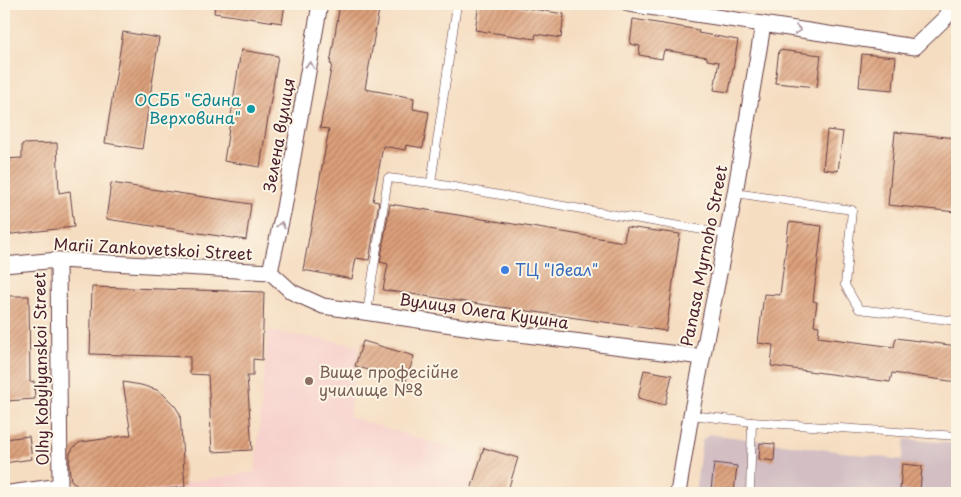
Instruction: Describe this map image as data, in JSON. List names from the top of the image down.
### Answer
{
  "streets": {
    "street": [
      "Зелена вулиця",
      "Marii Zankovetskoi Street",
      "Panasa Myrnoho Street",
      "Вулиця Олега Куцина",
      "Olhy Kobylyanskoi Street"
    ]
  },
  "crossings": [
    ["Зелена вулиця", "Marii Zankovetskoi Street"],
    ["Зелена вулиця", "Вулиця Олега Куцина"],
    ["Marii Zankovetskoi Street", "Вулиця Олега Куцина"],
    ["Marii Zankovetskoi Street", "Olhy Kobylyanskoi Street"],
    ["Panasa Myrnoho Street", "Вулиця Олега Куцина"]
  ],
  "one_way": ["Зелена вулиця"],
  "places": ["ОСББ \"Єдина Верховина\"", "ТЦ \"Ідеал\"", "Вище професійне училище №8"]
}
